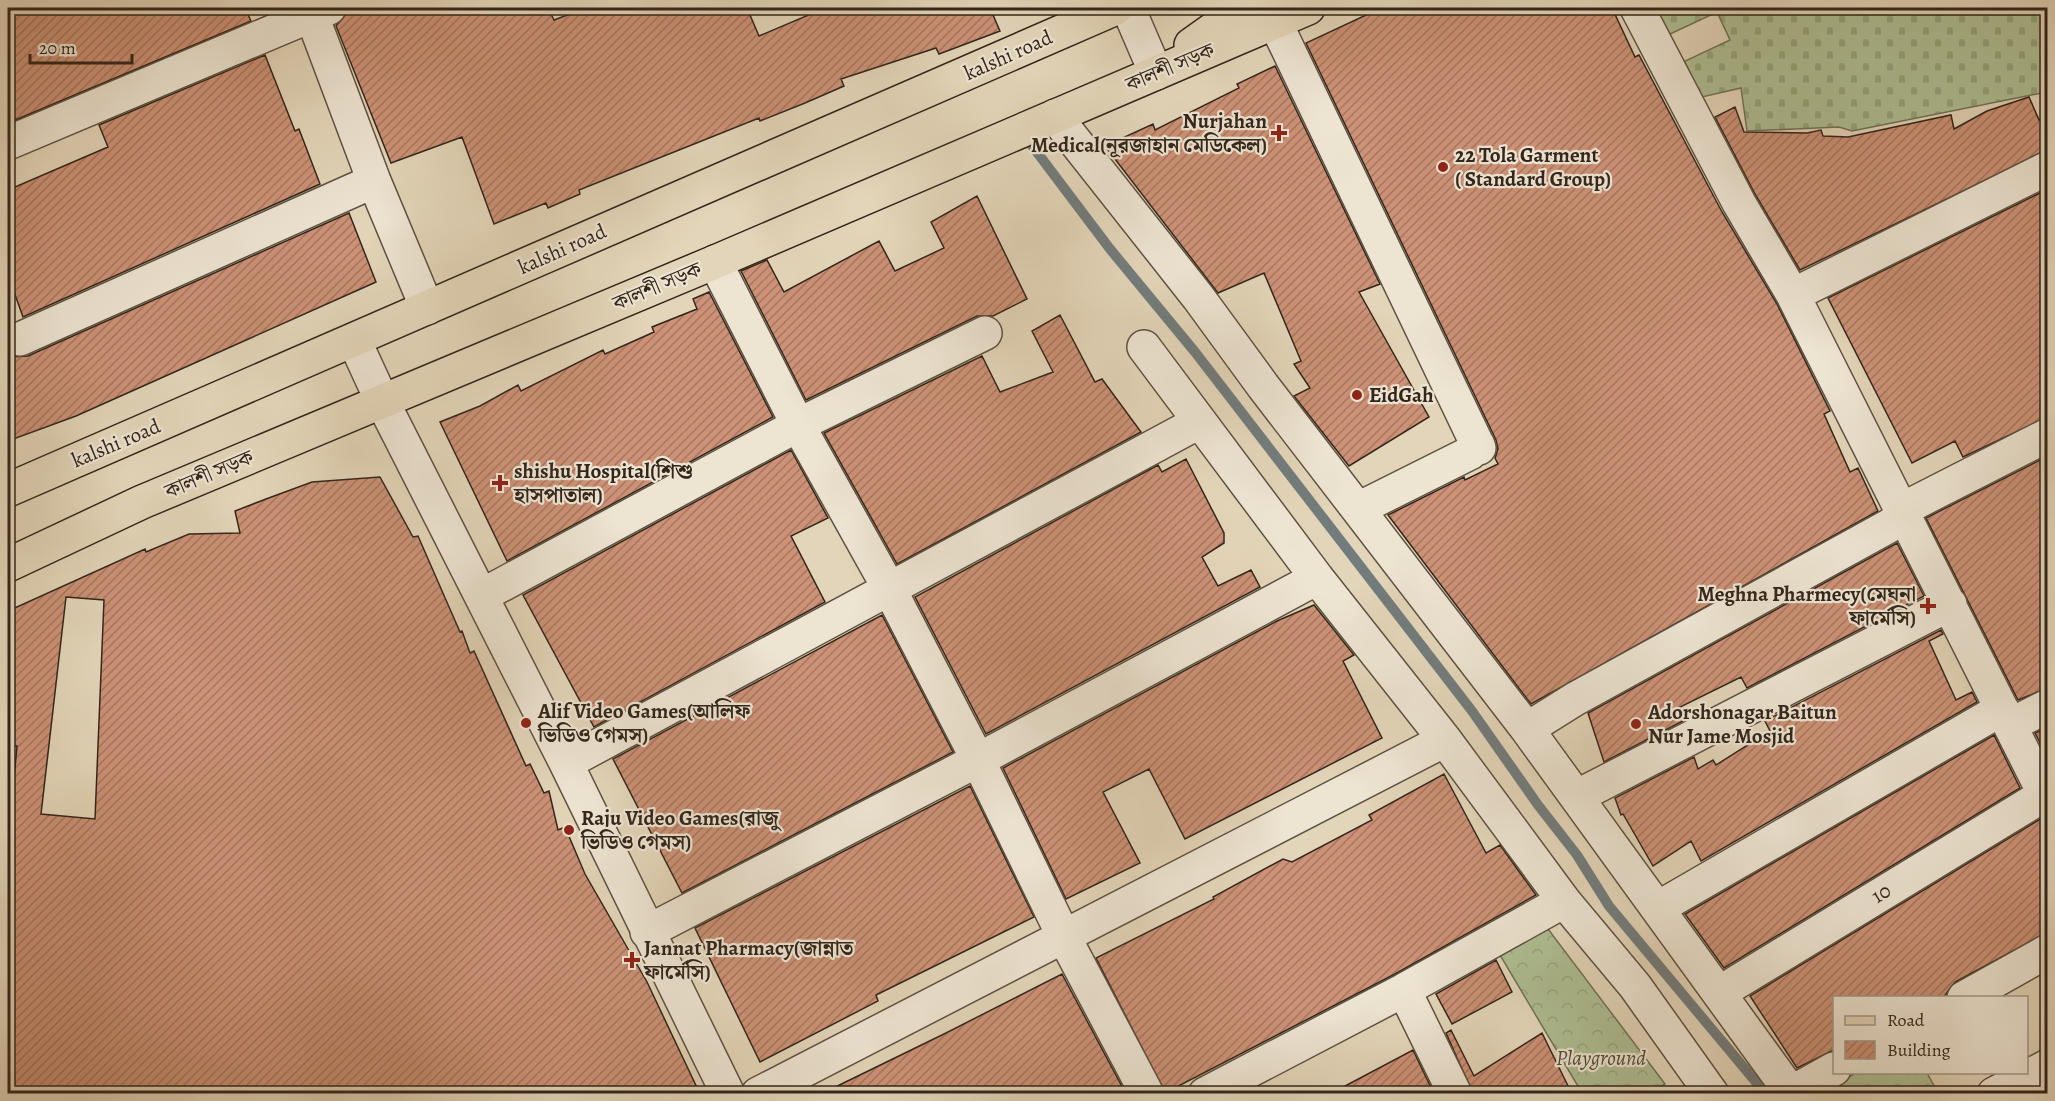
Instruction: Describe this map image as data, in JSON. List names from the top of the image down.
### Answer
{
  "streets": {
    "main road": ["kalshi road", "কালশী সড়ক"],
    "street": ["10"]
  },
  "parks": ["Playground"],
  "places": {
    "health": [
      "Nurjahan Medical(নূরজাহান মেডিকেল)",
      "shishu Hospital(শিশু হাসপাতাল)",
      "Meghna Pharmecy(মেঘনা ফার্মেসি)",
      "Jannat Pharmacy(জান্নাত ফার্মেসি)"
    ],
    "other": [
      "22 Tola Garment ( Standard Group)",
      "EidGah",
      "Alif Video Games(আলিফ ভিডিও গেমস)",
      "Adorshonagar Baitun Nur Jame Mosjid",
      "Raju Video Games(রাজু ভিডিও গেমস)"
    ]
  },
  "legend": ["Road", "Building"],
  "scale_bar": "20 m"
}
